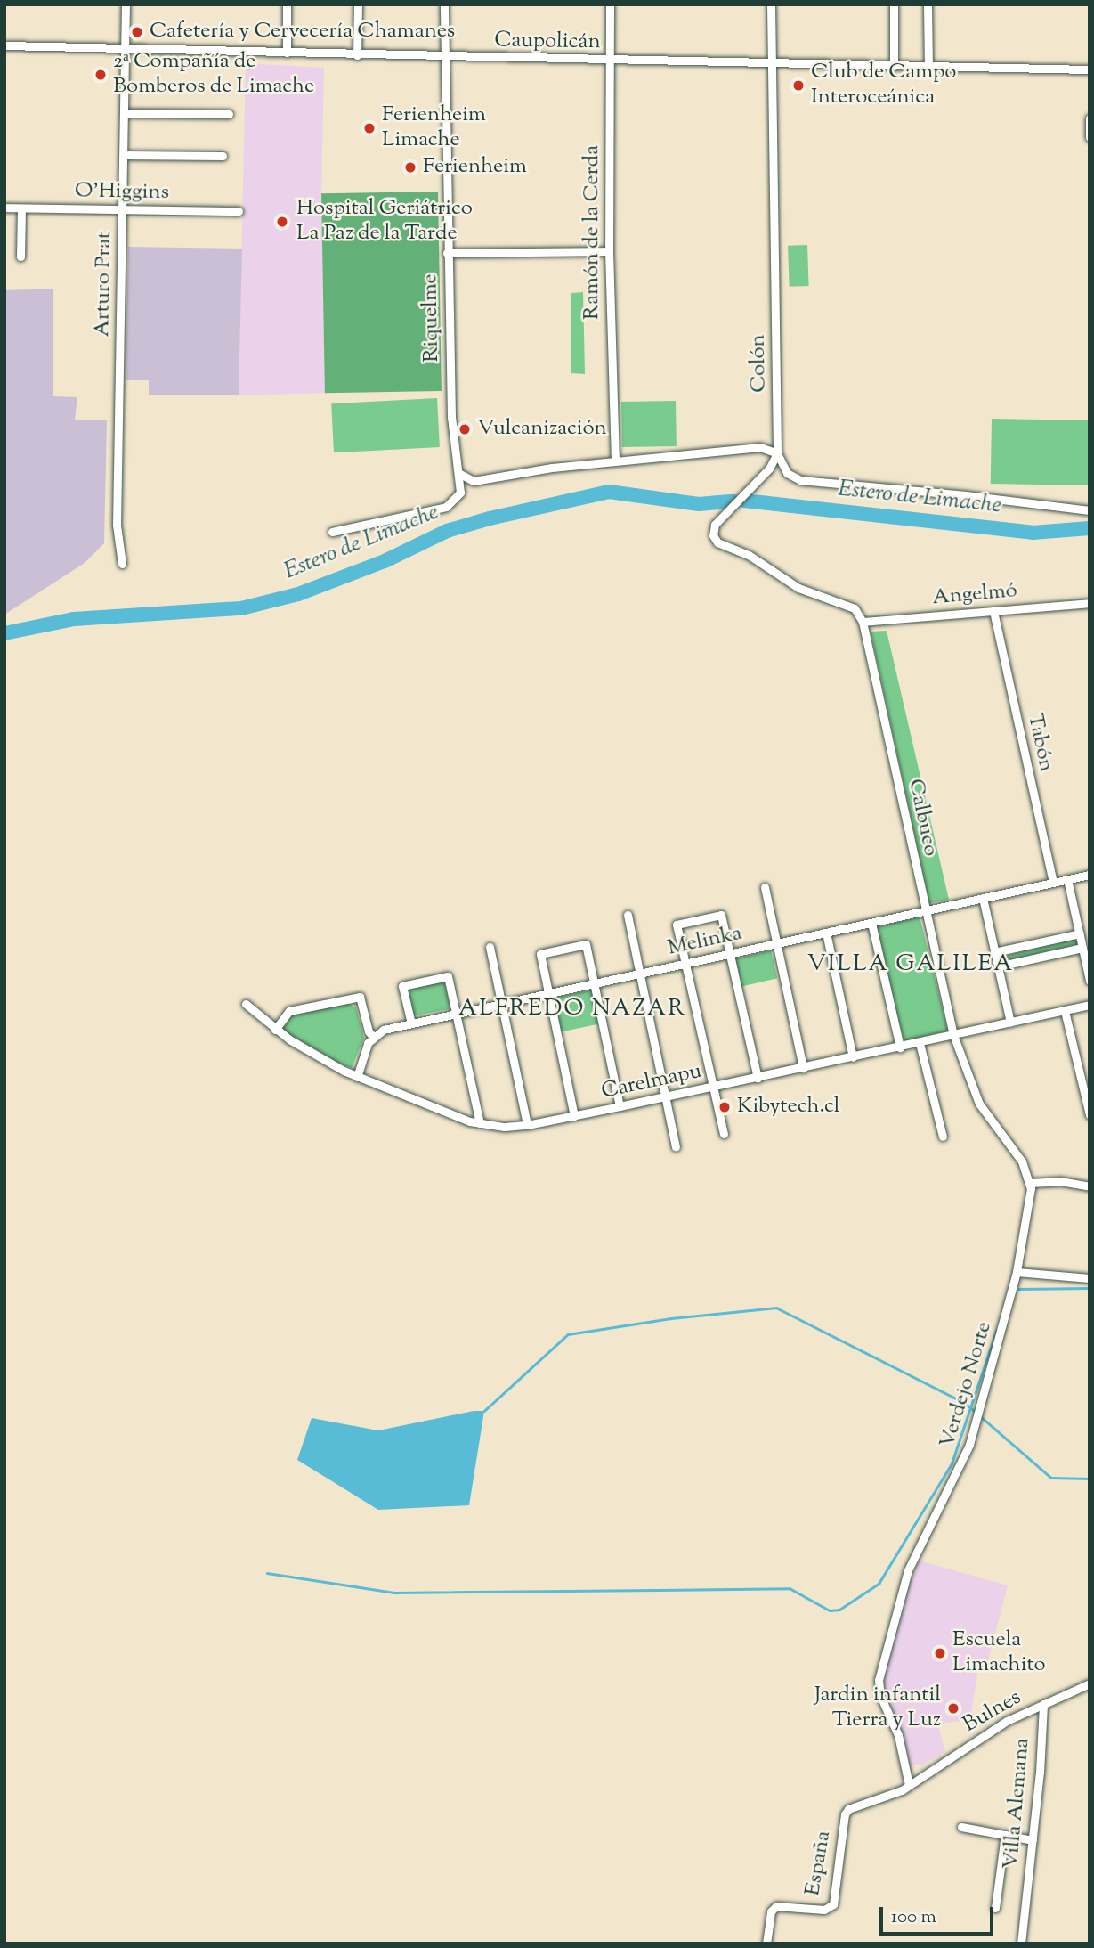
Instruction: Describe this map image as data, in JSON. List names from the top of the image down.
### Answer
{
  "streets": {
    "street": [
      "Caupolicán",
      "O'Higgins",
      "Ramón de la Cerda",
      "Arturo Prat",
      "Riquelme",
      "Colón",
      "Angelmó",
      "Tabón",
      "Calbuco",
      "Melinka",
      "Carelmapu",
      "Verdejo Norte",
      "Bulnes",
      "Villa Alemana",
      "España"
    ]
  },
  "crossings": [
    ["Caupolicán", "Ramón de la Cerda"],
    ["Caupolicán", "Arturo Prat"],
    ["Caupolicán", "Riquelme"],
    ["Caupolicán", "Colón"],
    ["O'Higgins", "Arturo Prat"],
    ["Colón", "Calbuco"],
    ["Angelmó", "Tabón"],
    ["Angelmó", "Calbuco"],
    ["Tabón", "Melinka"],
    ["Calbuco", "Melinka"],
    ["Calbuco", "Carelmapu"],
    ["Calbuco", "Verdejo Norte"],
    ["Carelmapu", "Verdejo Norte"],
    ["Verdejo Norte", "Bulnes"],
    ["Bulnes", "Villa Alemana"],
    ["Bulnes", "España"]
  ],
  "districts": ["VILLA GALILEA", "ALFREDO NAZAR"],
  "water": ["Estero de Limache"],
  "places": [
    "Cafetería y Cervecería Chamanes",
    "2ᵃ Compañía de Bomberos de Limache",
    "Club de Campo Interoceánica",
    "Ferienheim Limache",
    "Ferienheim",
    "Hospital Geriátrico La Paz de la Tarde",
    "Vulcanización",
    "Kibytech.cl",
    "Escuela Limachito",
    "Jardin infantil Tierra y Luz"
  ],
  "scale_bar": "100 m"
}
